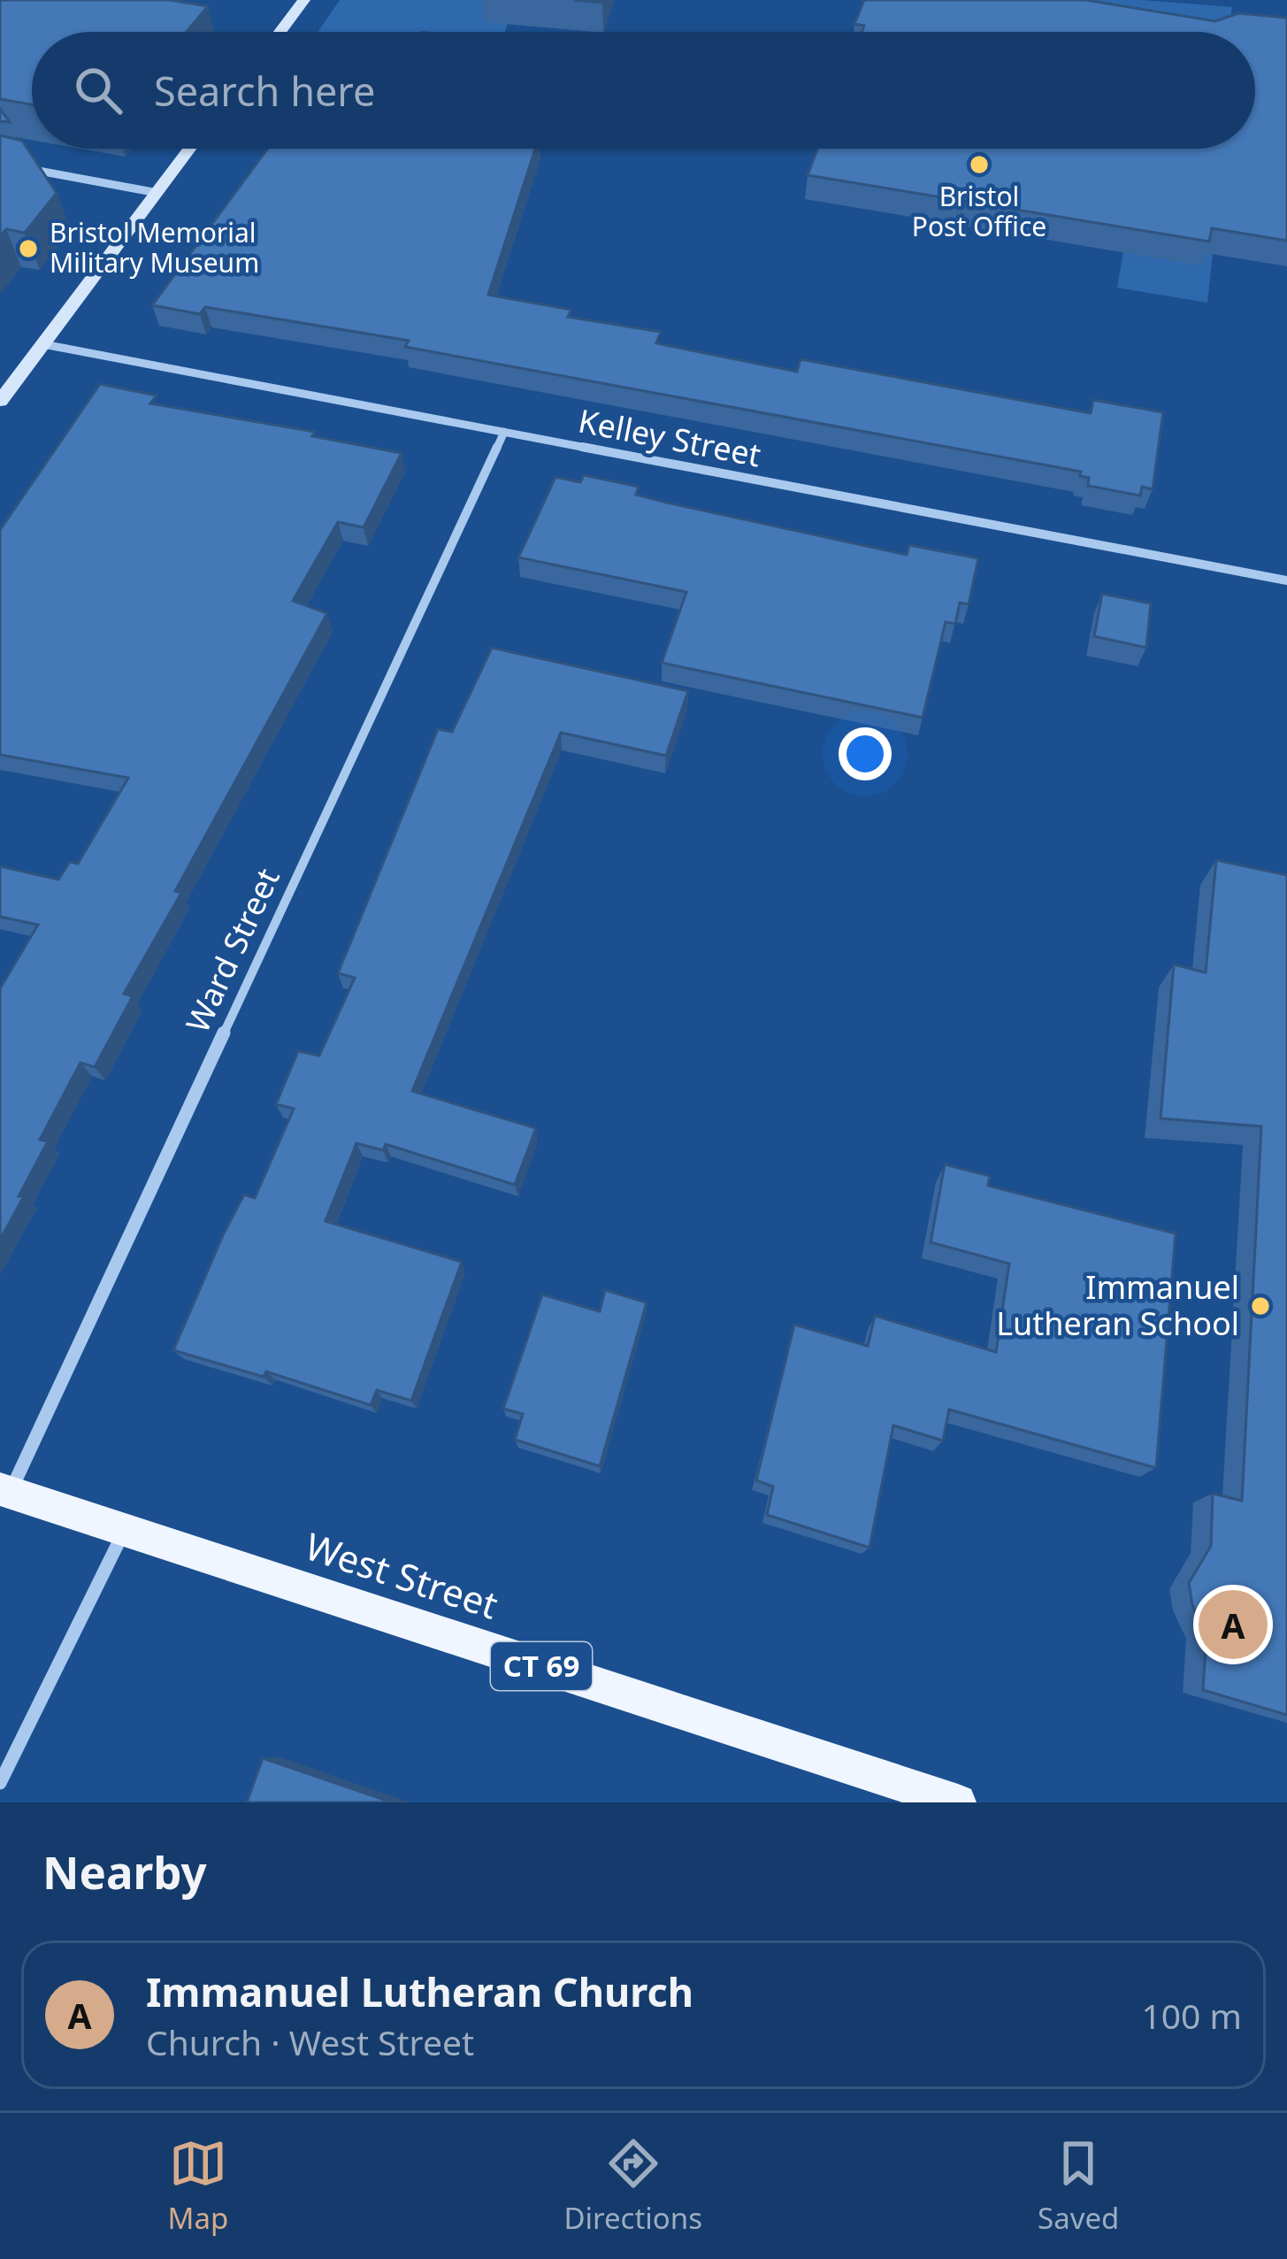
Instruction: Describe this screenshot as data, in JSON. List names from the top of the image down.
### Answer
{
  "streets": {
    "main road": ["West Street", "CT 69"],
    "street": ["Kelley Street", "Ward Street"]
  },
  "crossings": [
    ["Kelley Street", "Ward Street"],
    ["Ward Street", "West Street"]
  ],
  "places": ["Bristol Post Office", "Bristol Memorial Military Museum", "Immanuel Lutheran School"],
  "page": {
    "search": "Search here",
    "pins": "A",
    "heading": "Nearby",
    "list": [
      {
        "mark": "A",
        "name": "Immanuel Lutheran Church",
        "note": "Church · West Street",
        "value": "100 m"
      }
    ],
    "nav": ["Map", "Directions", "Saved"]
  }
}
